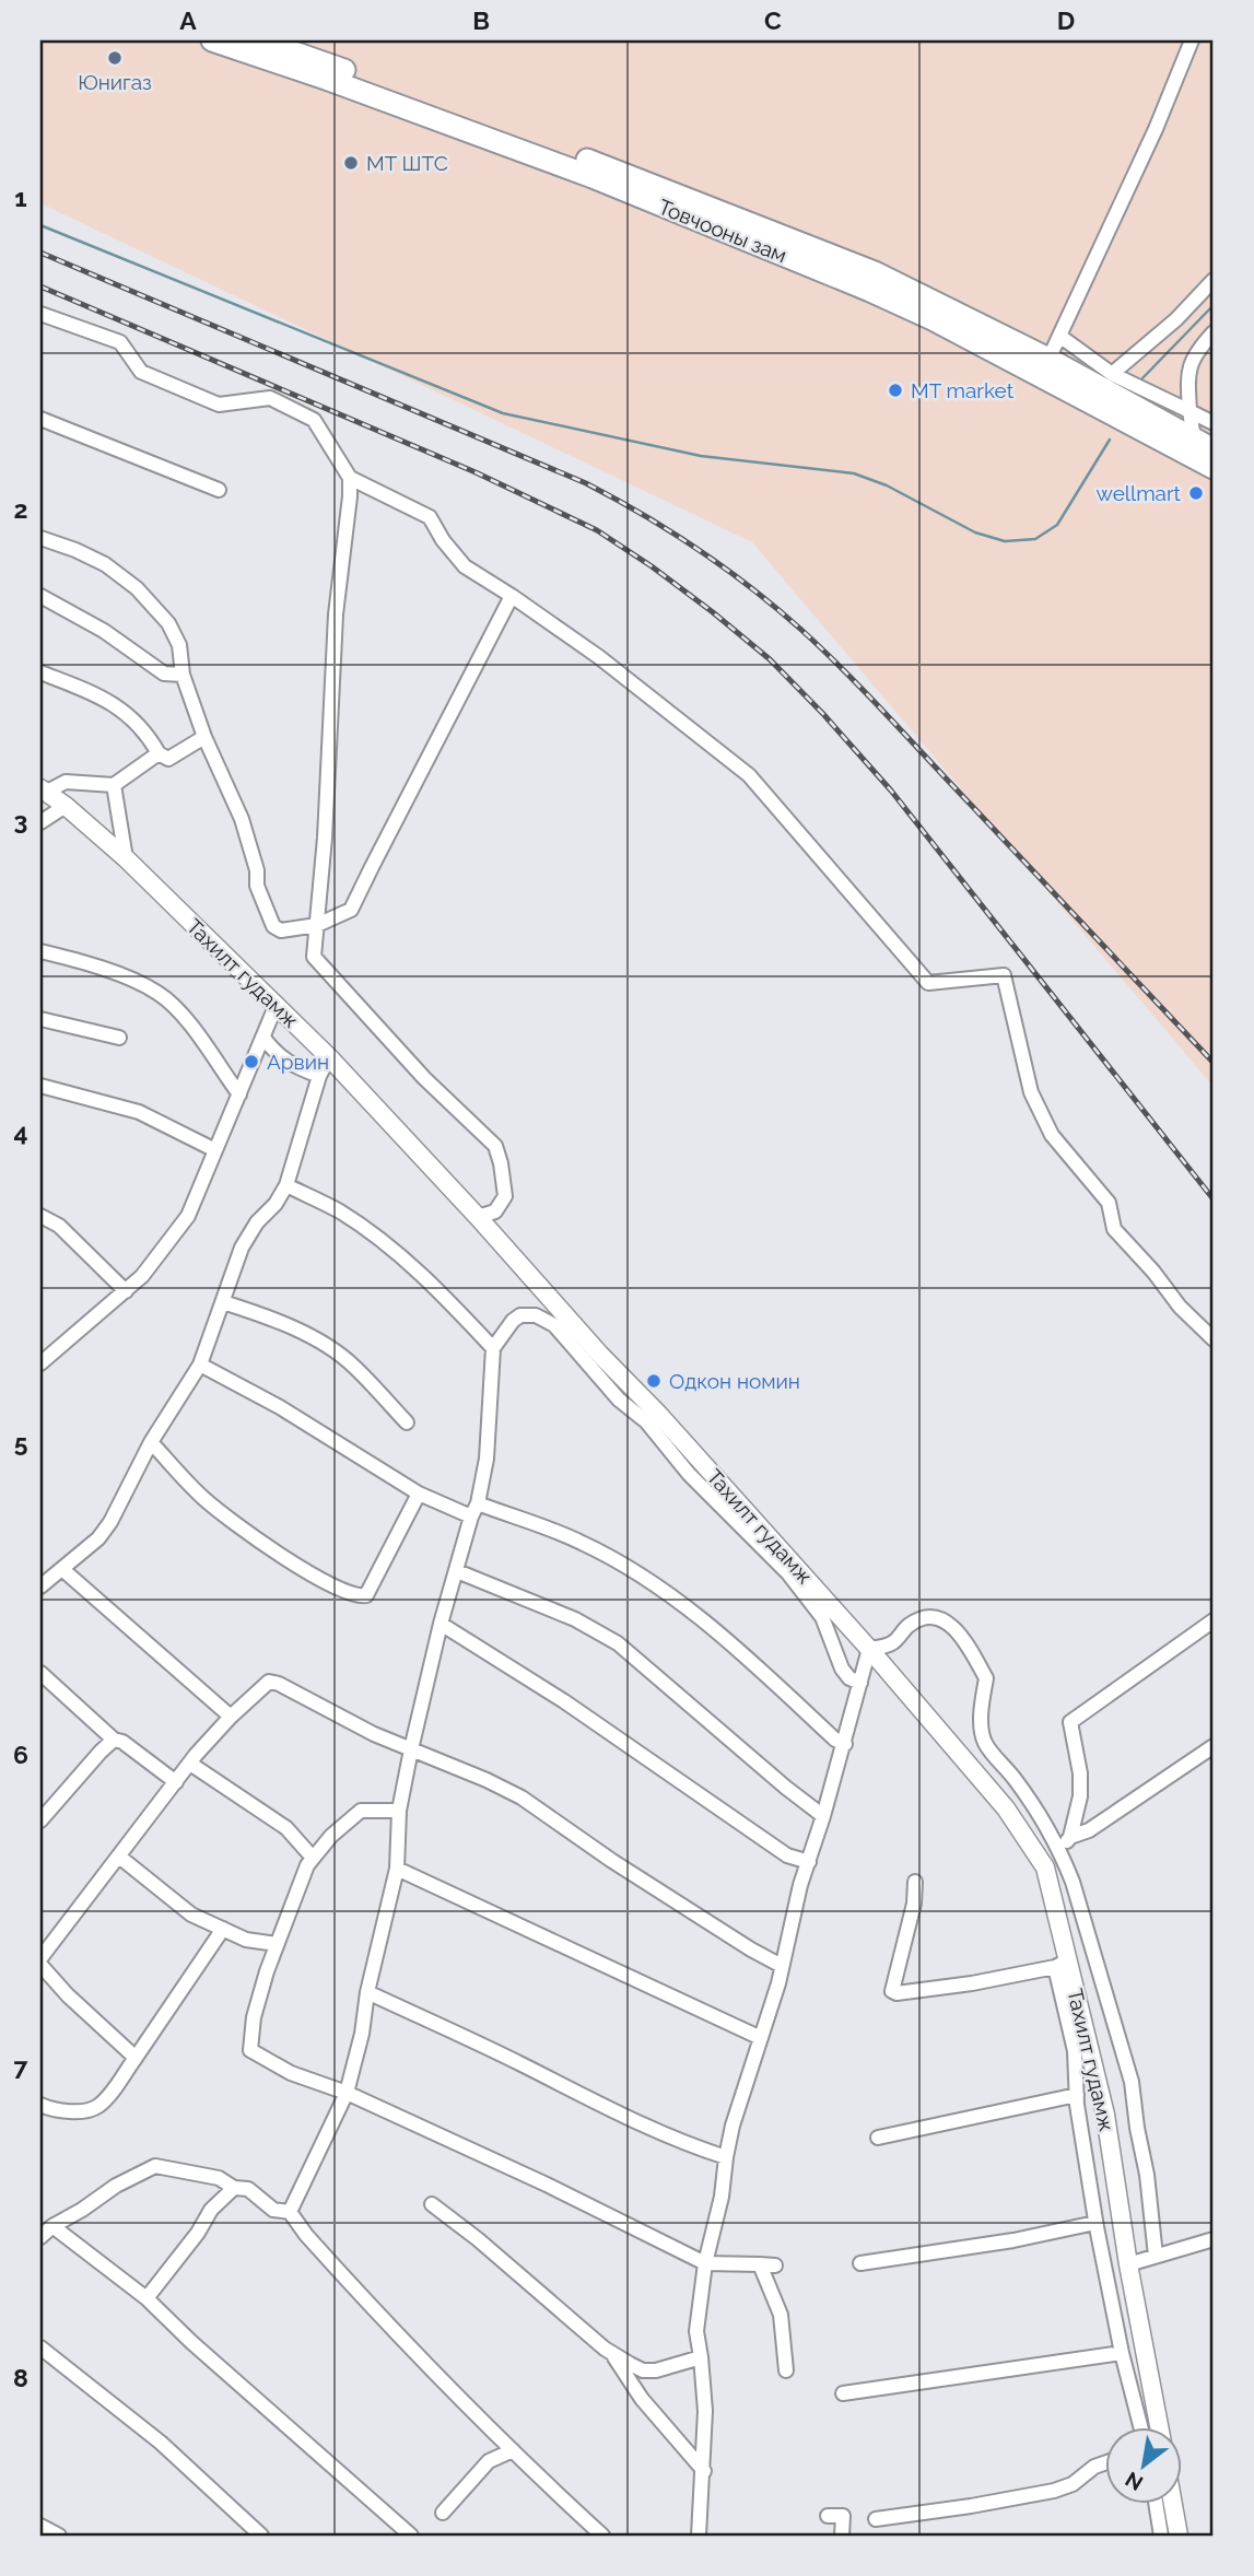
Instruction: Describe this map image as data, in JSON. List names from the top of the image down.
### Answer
{
  "streets": {
    "highway": ["Товчооны зам"],
    "main road": ["Тахилт гудамж"]
  },
  "places": [
    "Юнигаз",
    "MT ШТС",
    "MT market",
    "wellmart",
    "Арвин",
    "Одкон номин"
  ],
  "north": "bottom left",
  "grid": {
    "columns": [
      "A",
      "B",
      "C",
      "D"
    ],
    "rows": [
      "1",
      "2",
      "3",
      "4",
      "5",
      "6",
      "7",
      "8"
    ]
  }
}
